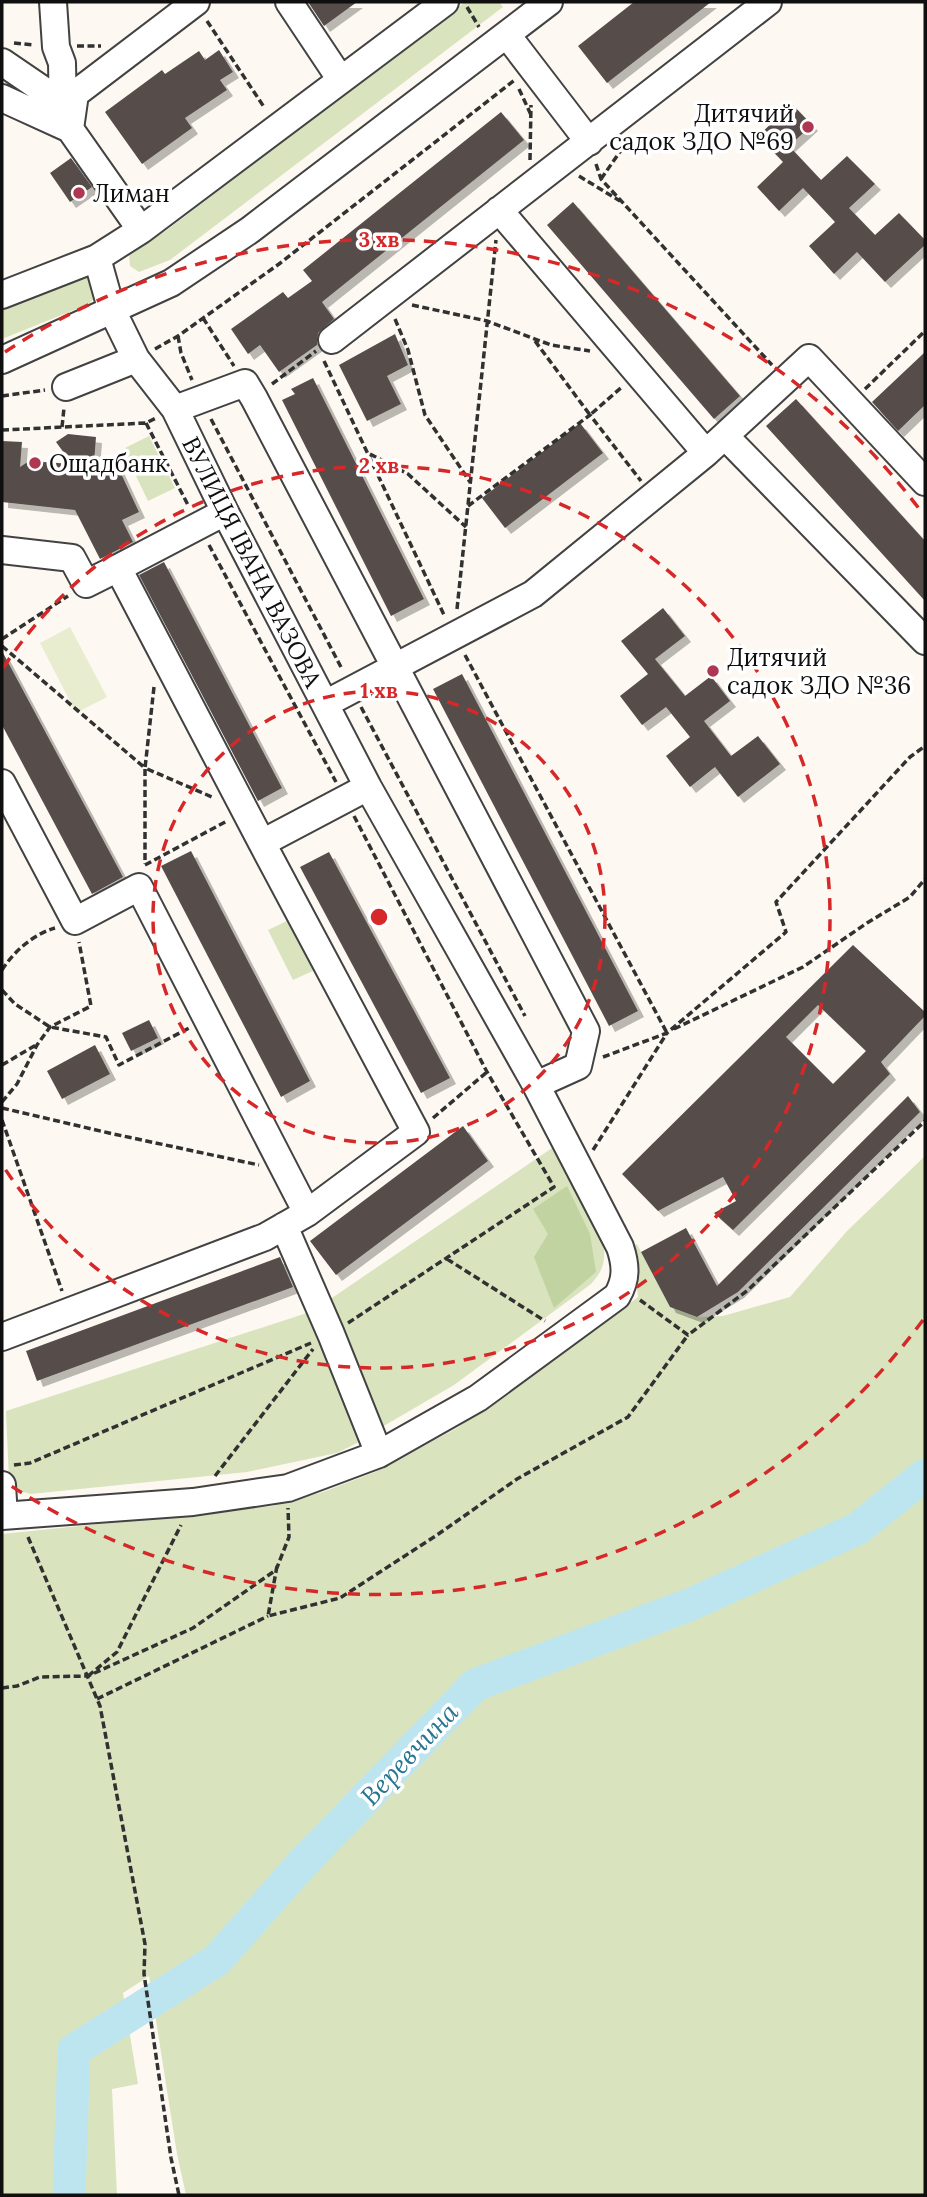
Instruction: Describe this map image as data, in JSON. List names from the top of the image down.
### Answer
{
  "streets": {
    "street": ["ВУЛИЦЯ ІВАНА ВАЗОВА"]
  },
  "water": ["Веревчина"],
  "places": [
    "Дитячий садок ЗДО №69",
    "Лиман",
    "Ощадбанк",
    "Дитячий садок ЗДО №36"
  ],
  "rings": ["3 хв", "2 хв", "1 хв"]
}
